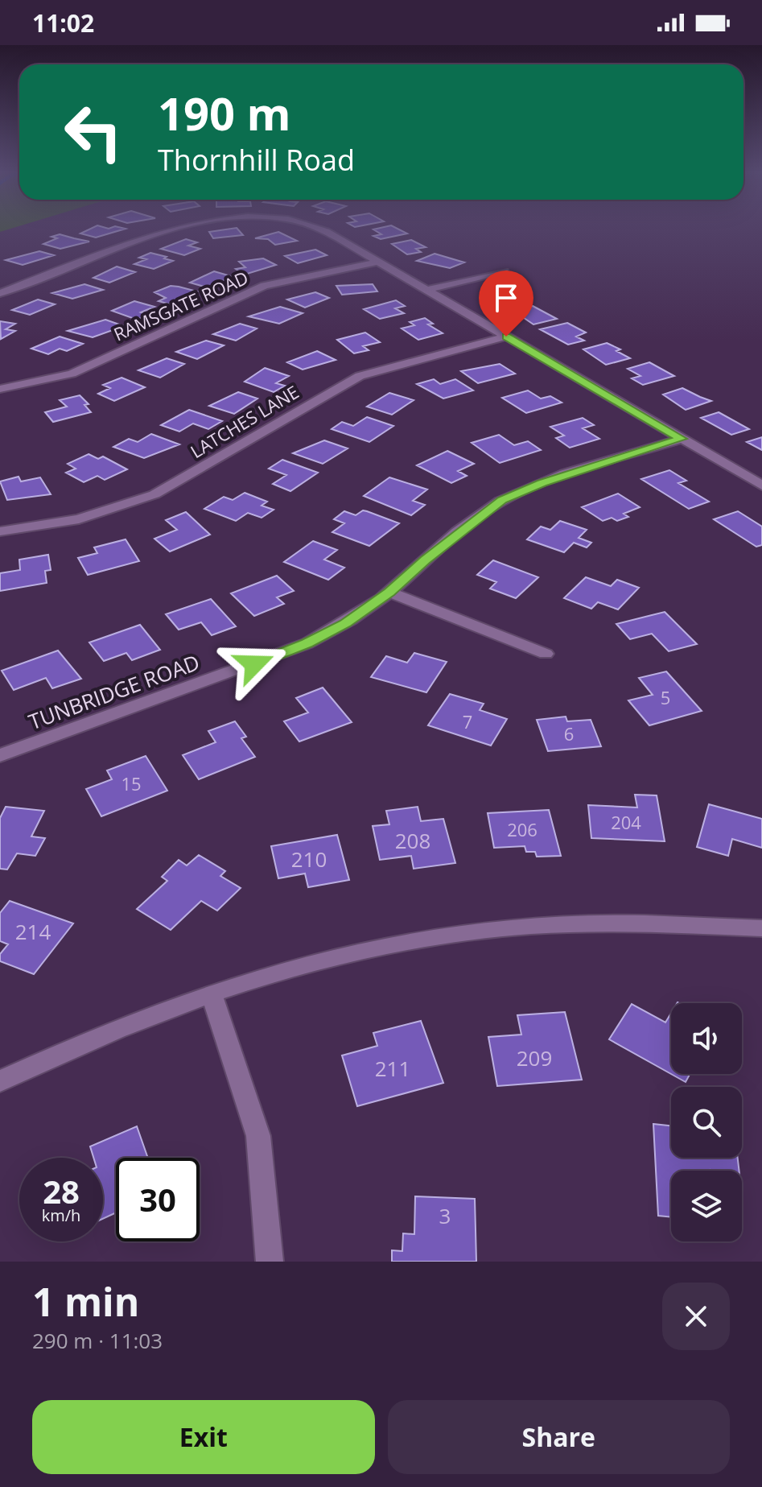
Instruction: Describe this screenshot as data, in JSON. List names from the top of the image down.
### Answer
{
  "streets": {
    "street": ["RAMSGATE ROAD", "LATCHES LANE", "TUNBRIDGE ROAD"]
  },
  "house_numbers": [
    "5",
    "7",
    "6",
    "15",
    "204",
    "206",
    "208",
    "210",
    "214",
    "209",
    "211",
    "3"
  ],
  "page": {
    "status": "11:02",
    "turn": ["190 m", "Thornhill Road"],
    "speed": "28 km/h",
    "limit": "30",
    "heading": ["1 min", "290 m · 11:03"],
    "buttons": ["Exit", "Share"]
  }
}
